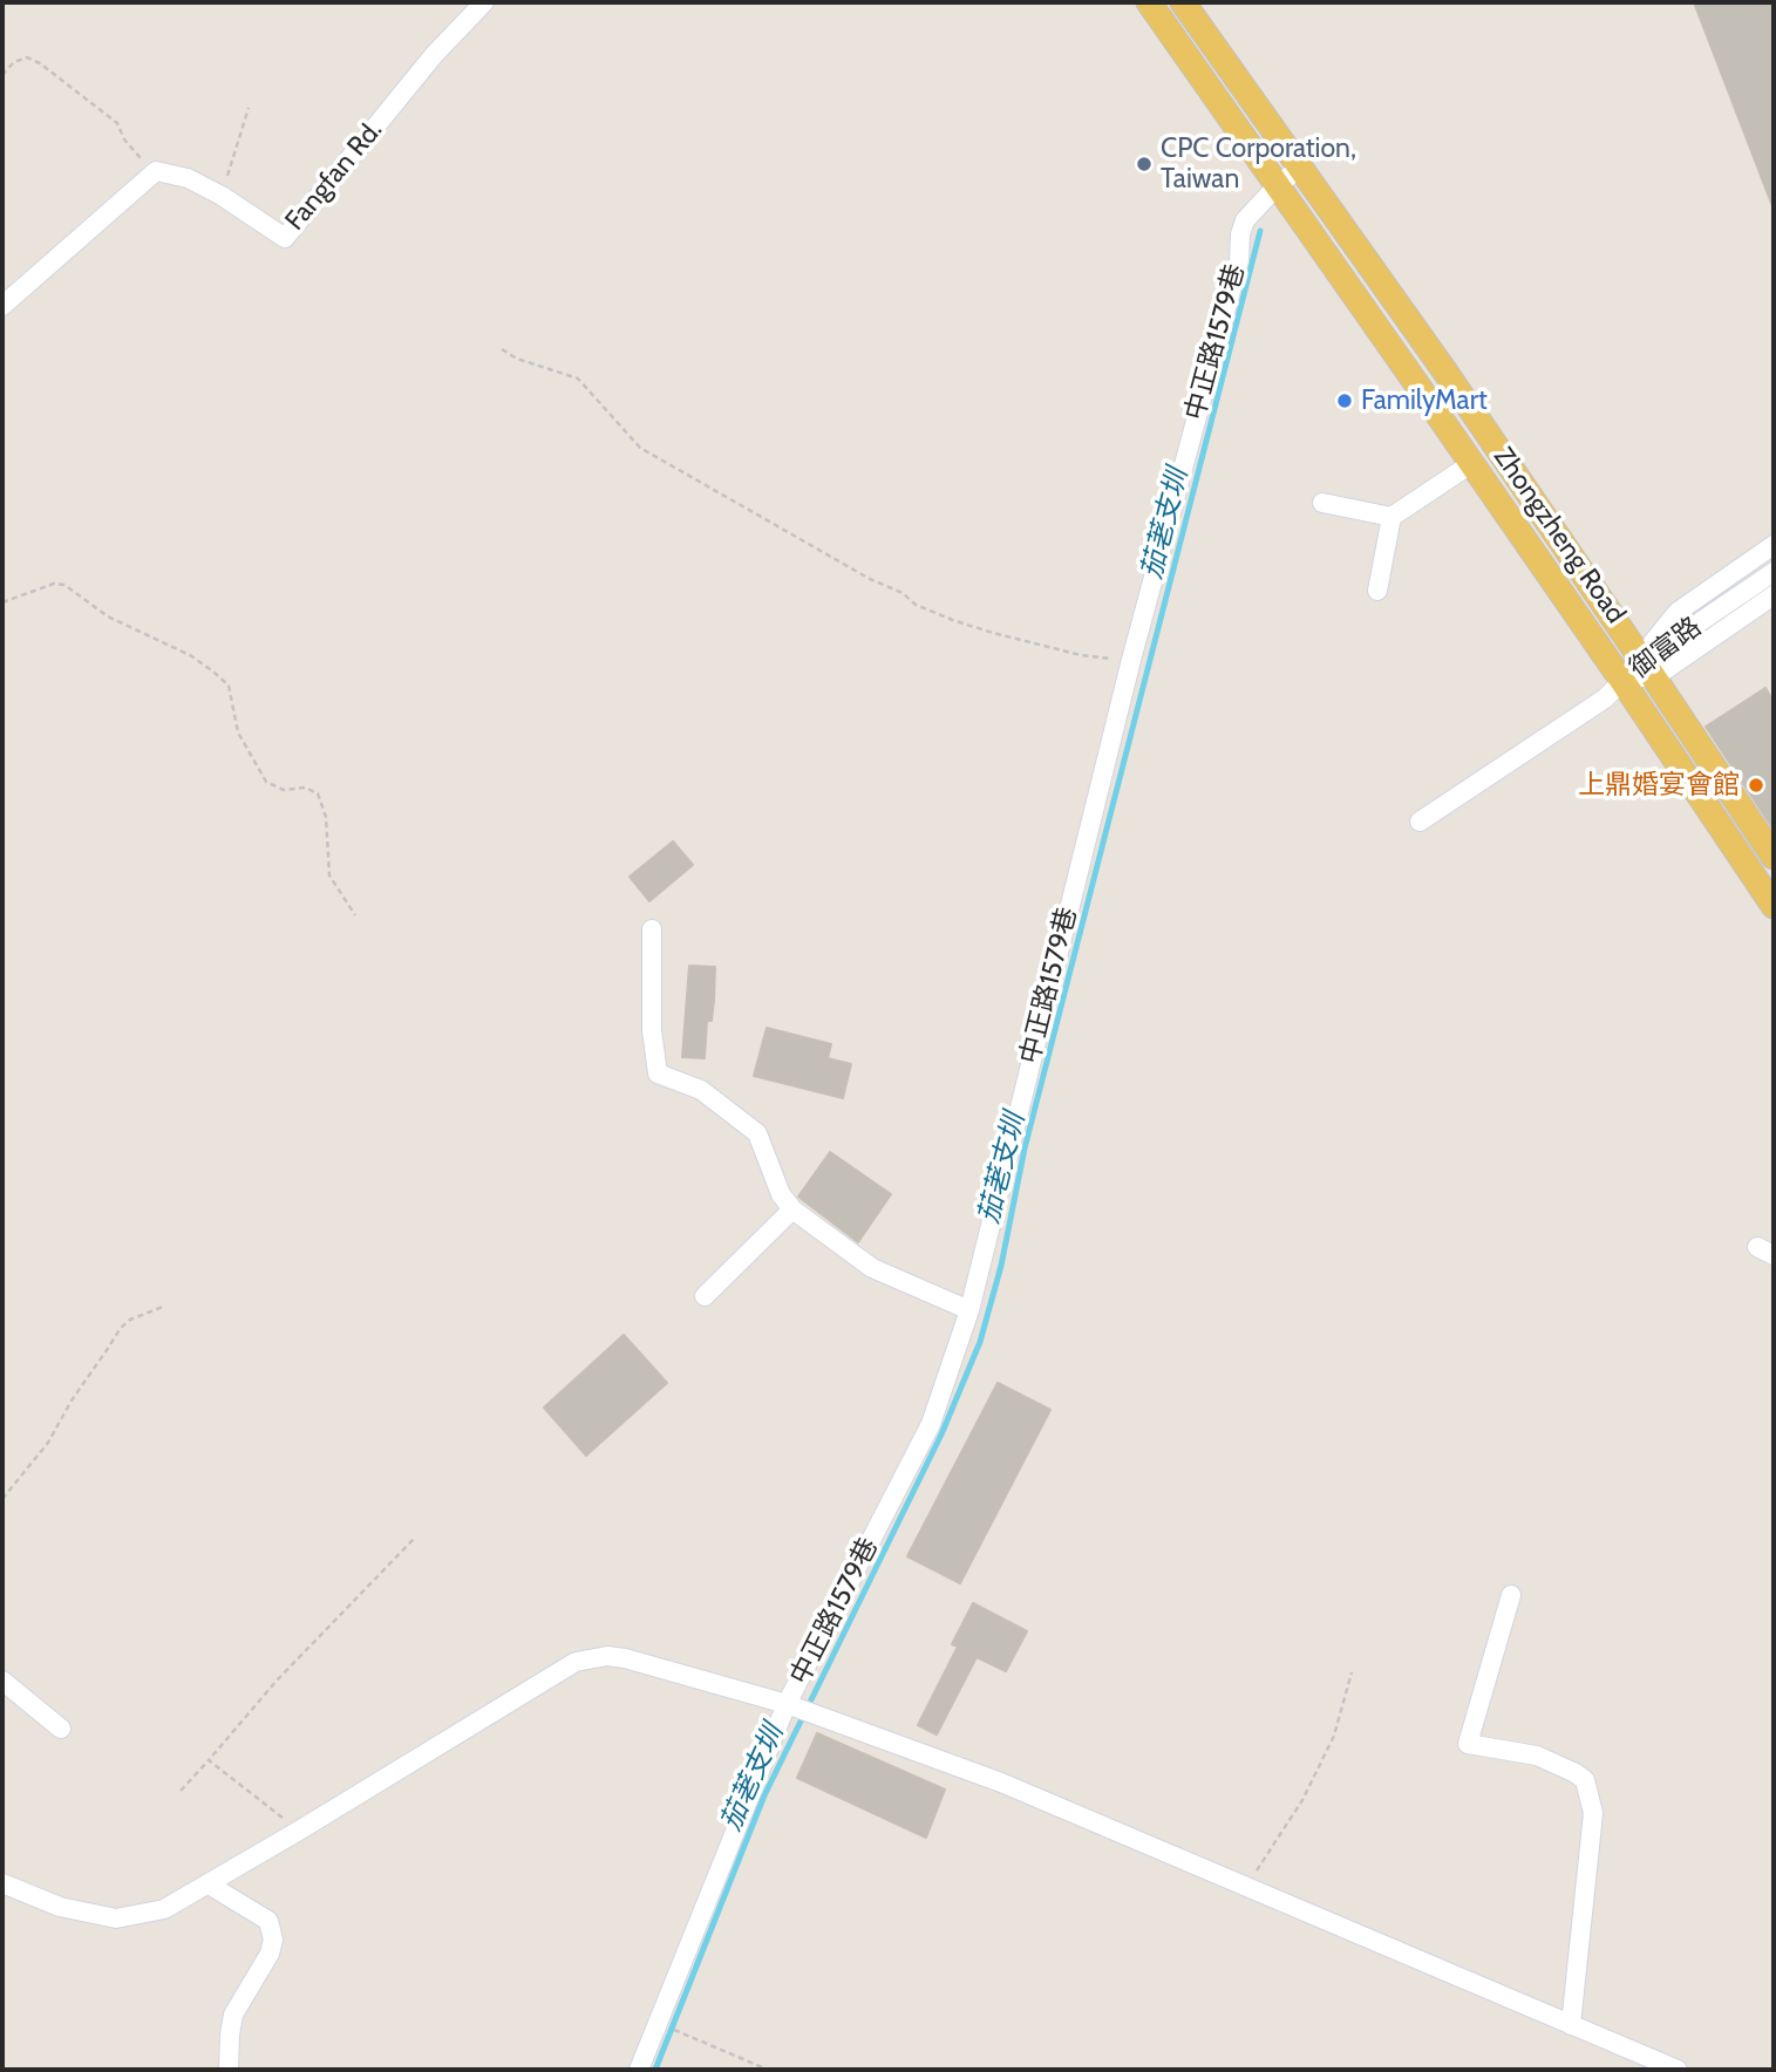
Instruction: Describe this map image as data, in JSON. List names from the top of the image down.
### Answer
{
  "streets": {
    "main road": ["Zhongzheng Road"],
    "street": ["Fangfan Rd.", "中正路1579巷", "御富路"]
  },
  "crossings": [
    ["中正路1579巷", "Zhongzheng Road"],
    ["Zhongzheng Road", "御富路"]
  ],
  "water": ["茄荖支圳"],
  "places": ["CPC Corporation, Taiwan", "FamilyMart", "上鼎婚宴會館"]
}
